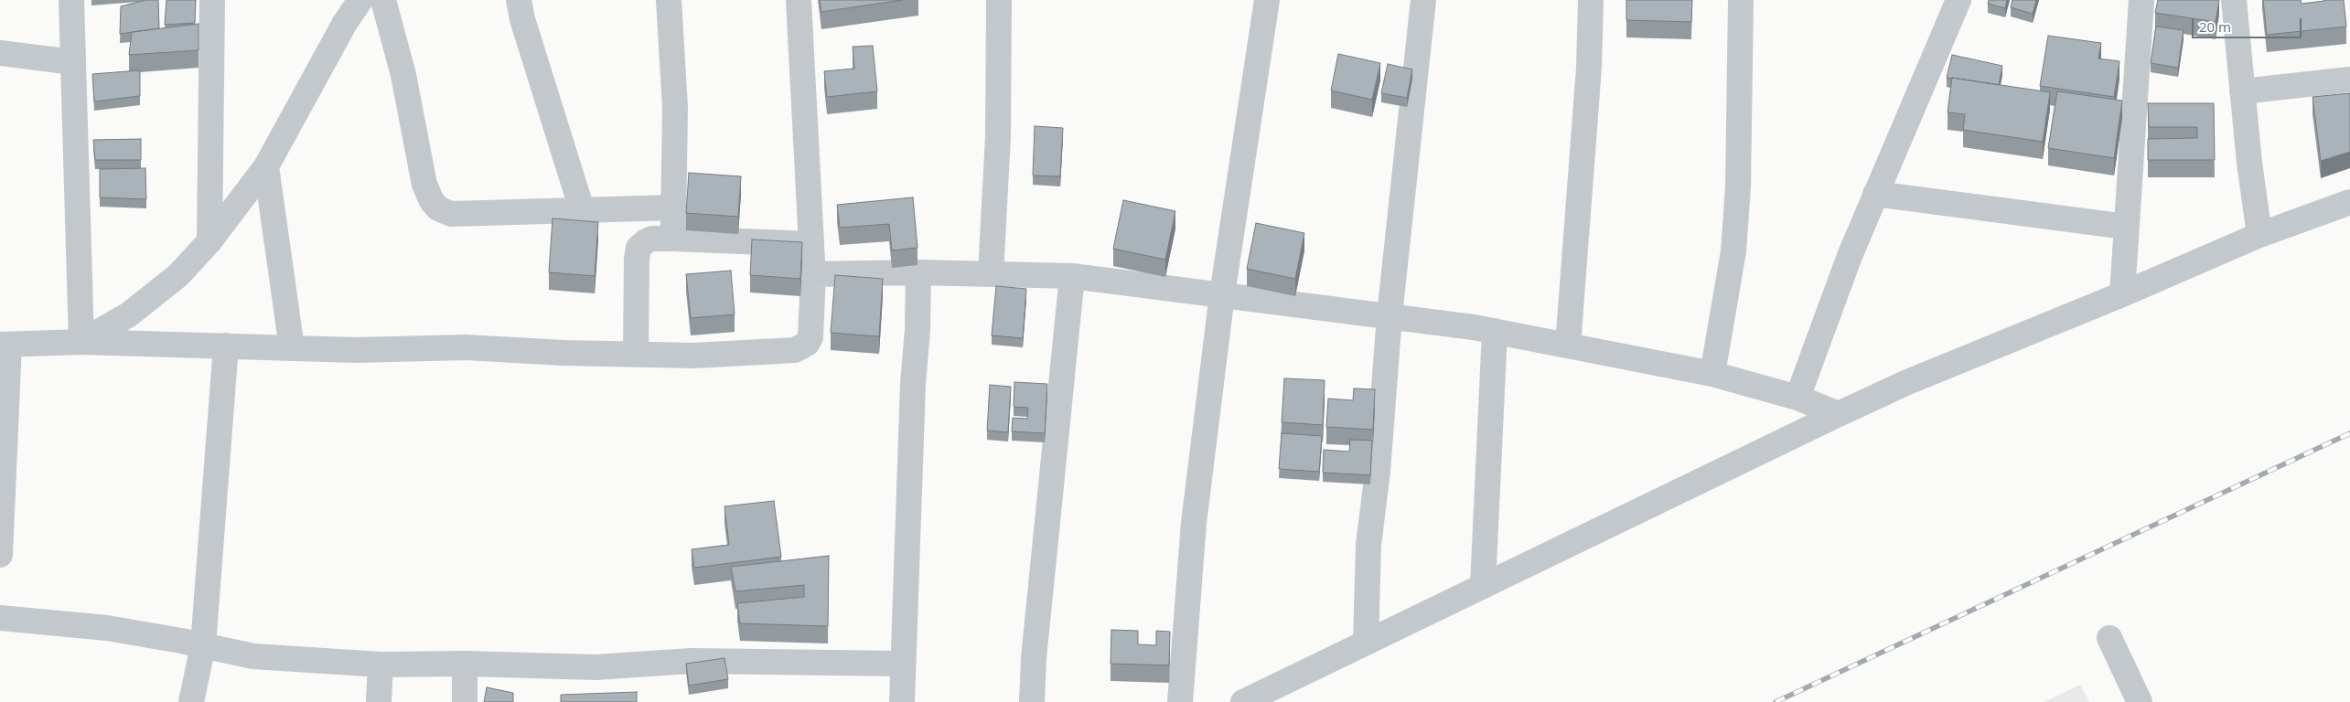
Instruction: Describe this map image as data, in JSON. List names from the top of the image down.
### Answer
{
  "scale_bar": "20 m"
}
